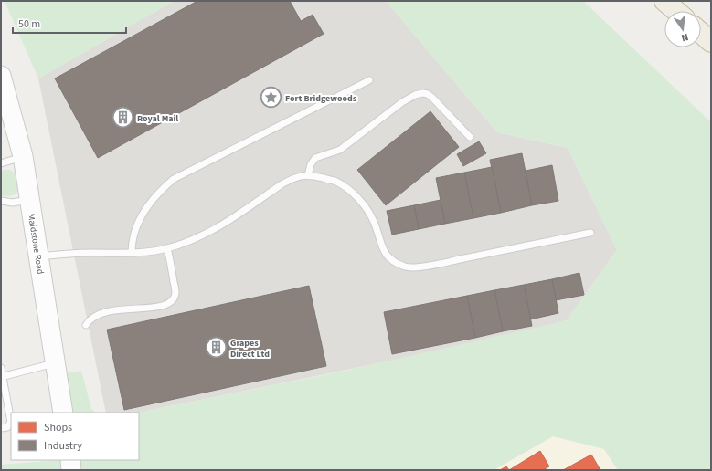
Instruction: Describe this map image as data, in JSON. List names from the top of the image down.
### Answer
{
  "streets": {
    "main road": ["Maidstone Road"]
  },
  "places": {
    "place": ["Fort Bridgewoods"],
    "building": ["Royal Mail", "Grapes Direct Ltd"]
  },
  "legend": ["Shops", "Industry"],
  "scale_bar": "50 m",
  "north": "bottom"
}
